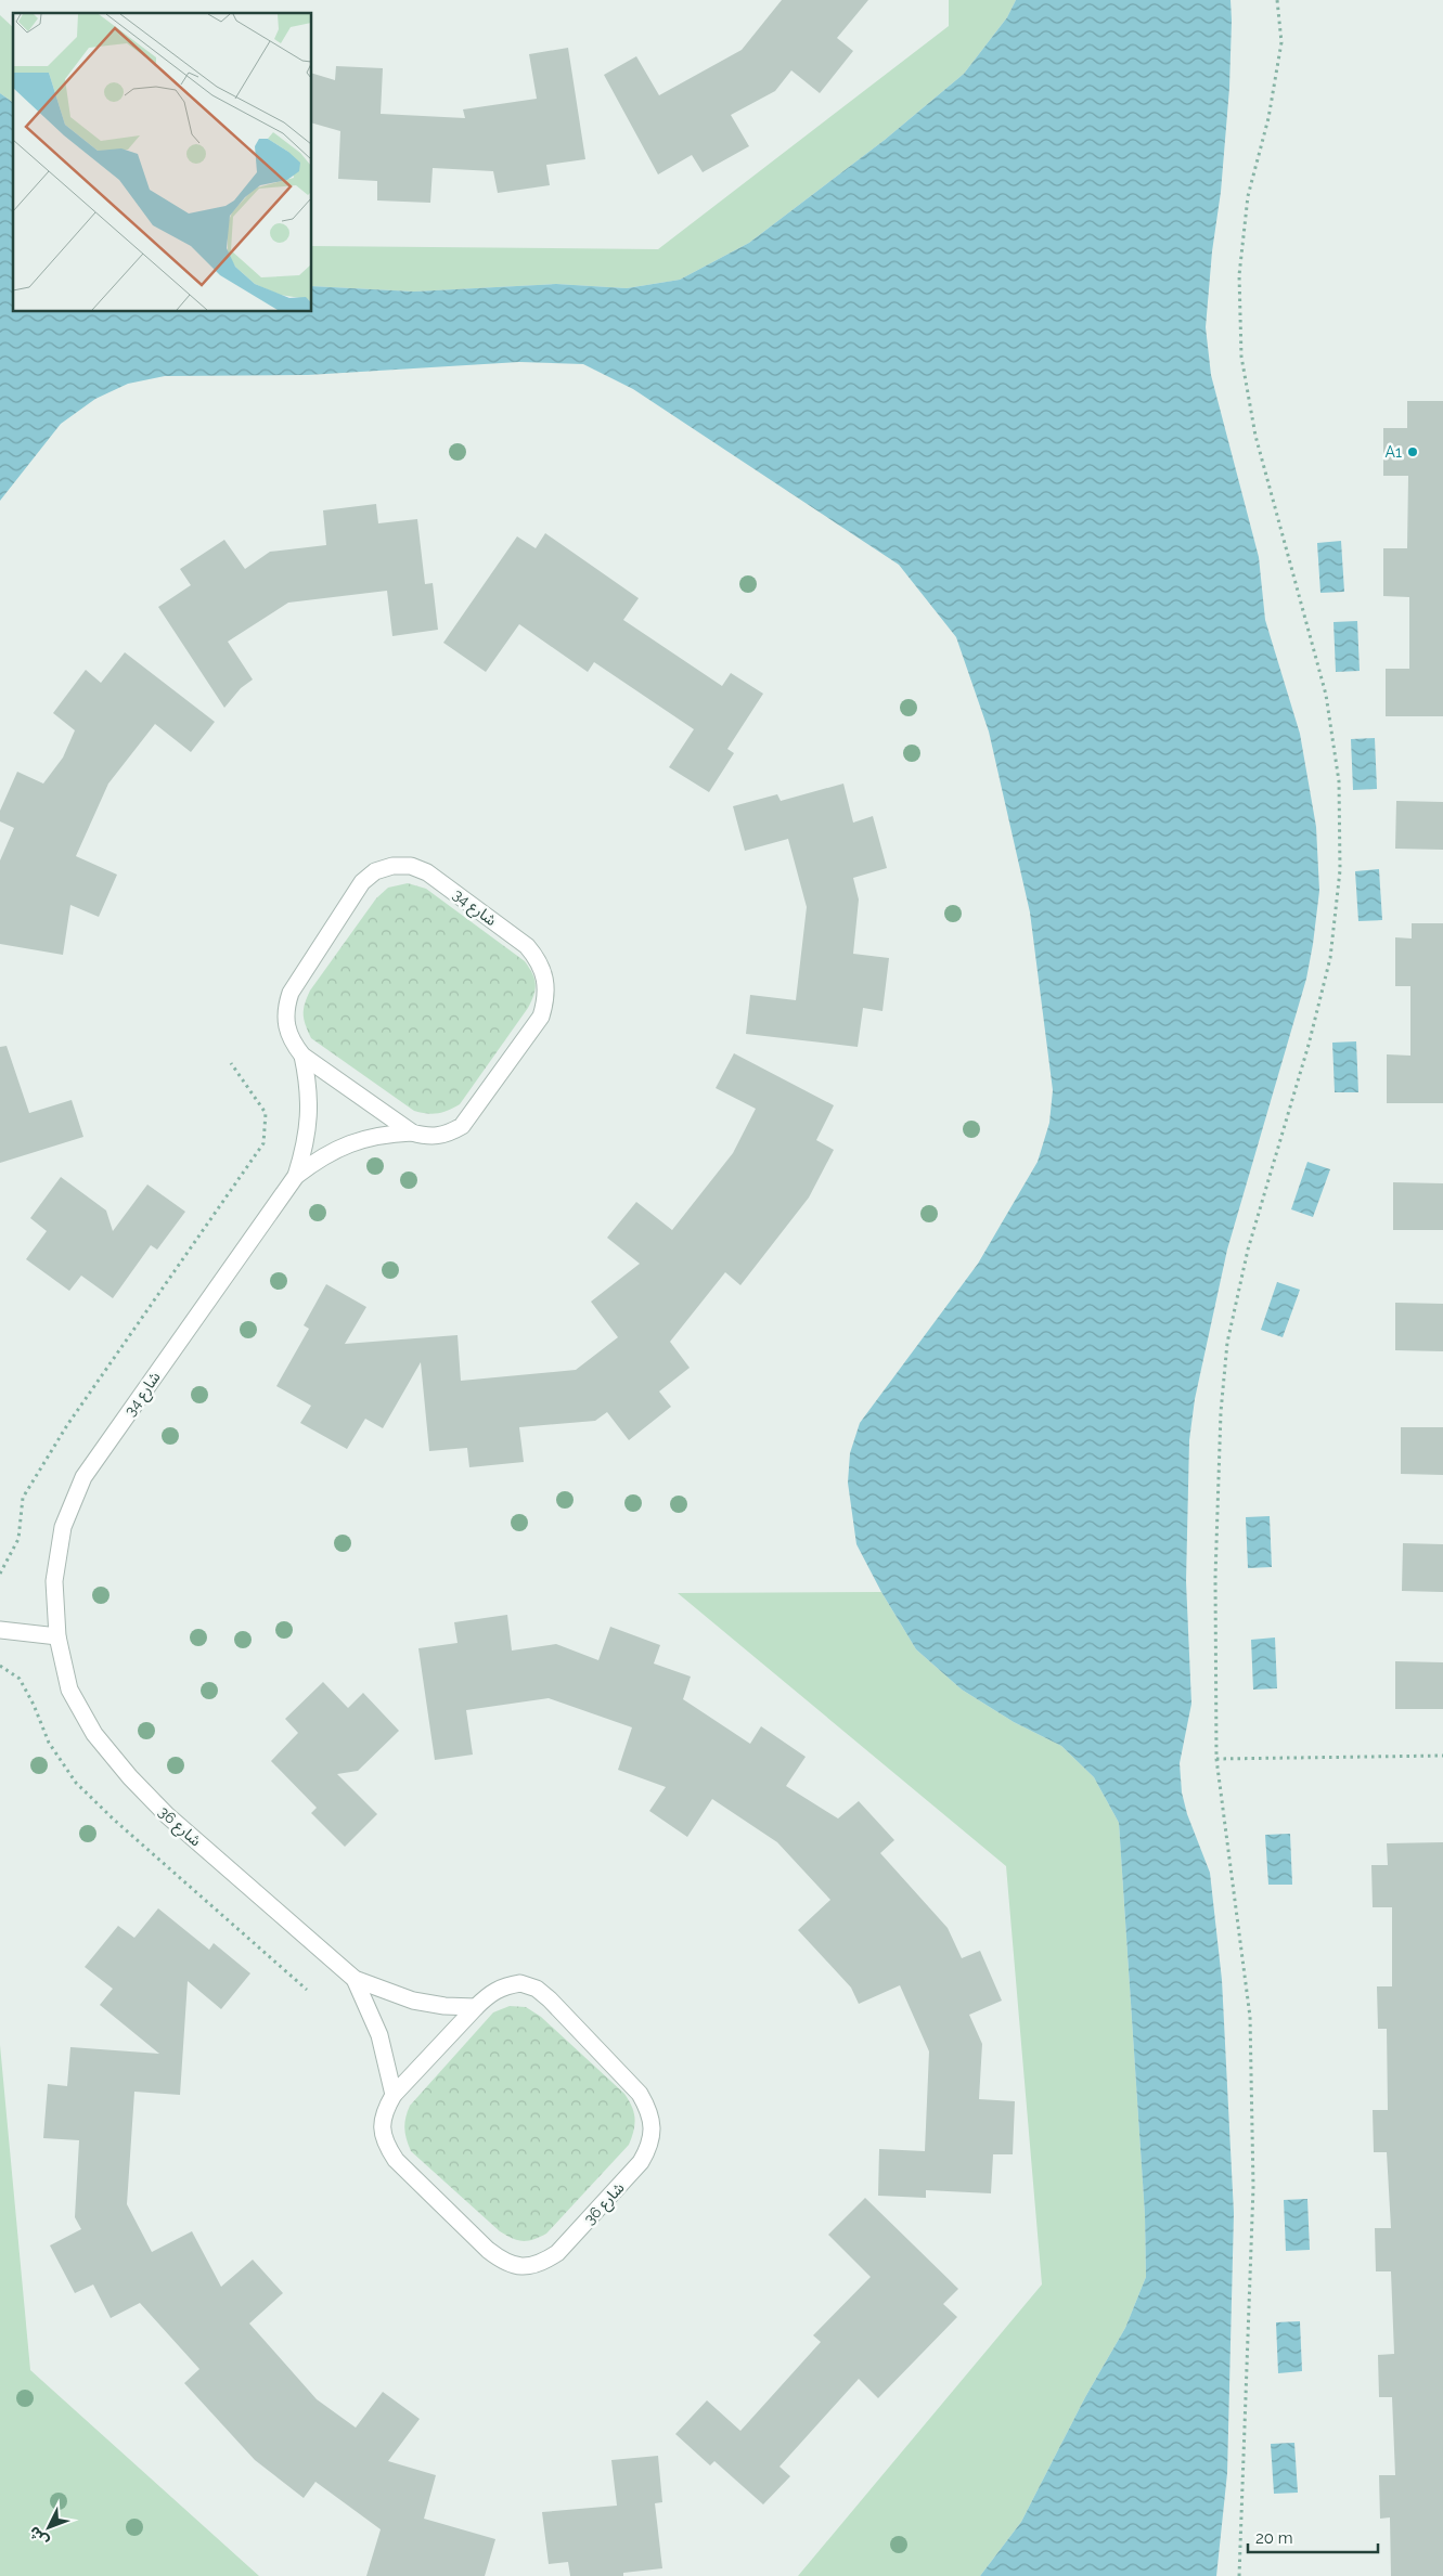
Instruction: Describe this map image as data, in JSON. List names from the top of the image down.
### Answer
{
  "streets": {
    "street": ["شارع 34", "شارع 36"]
  },
  "crossings": [
    ["شارع 34", "شارع 36"]
  ],
  "places": ["A1"],
  "scale_bar": "20 m",
  "north": "bottom left"
}
